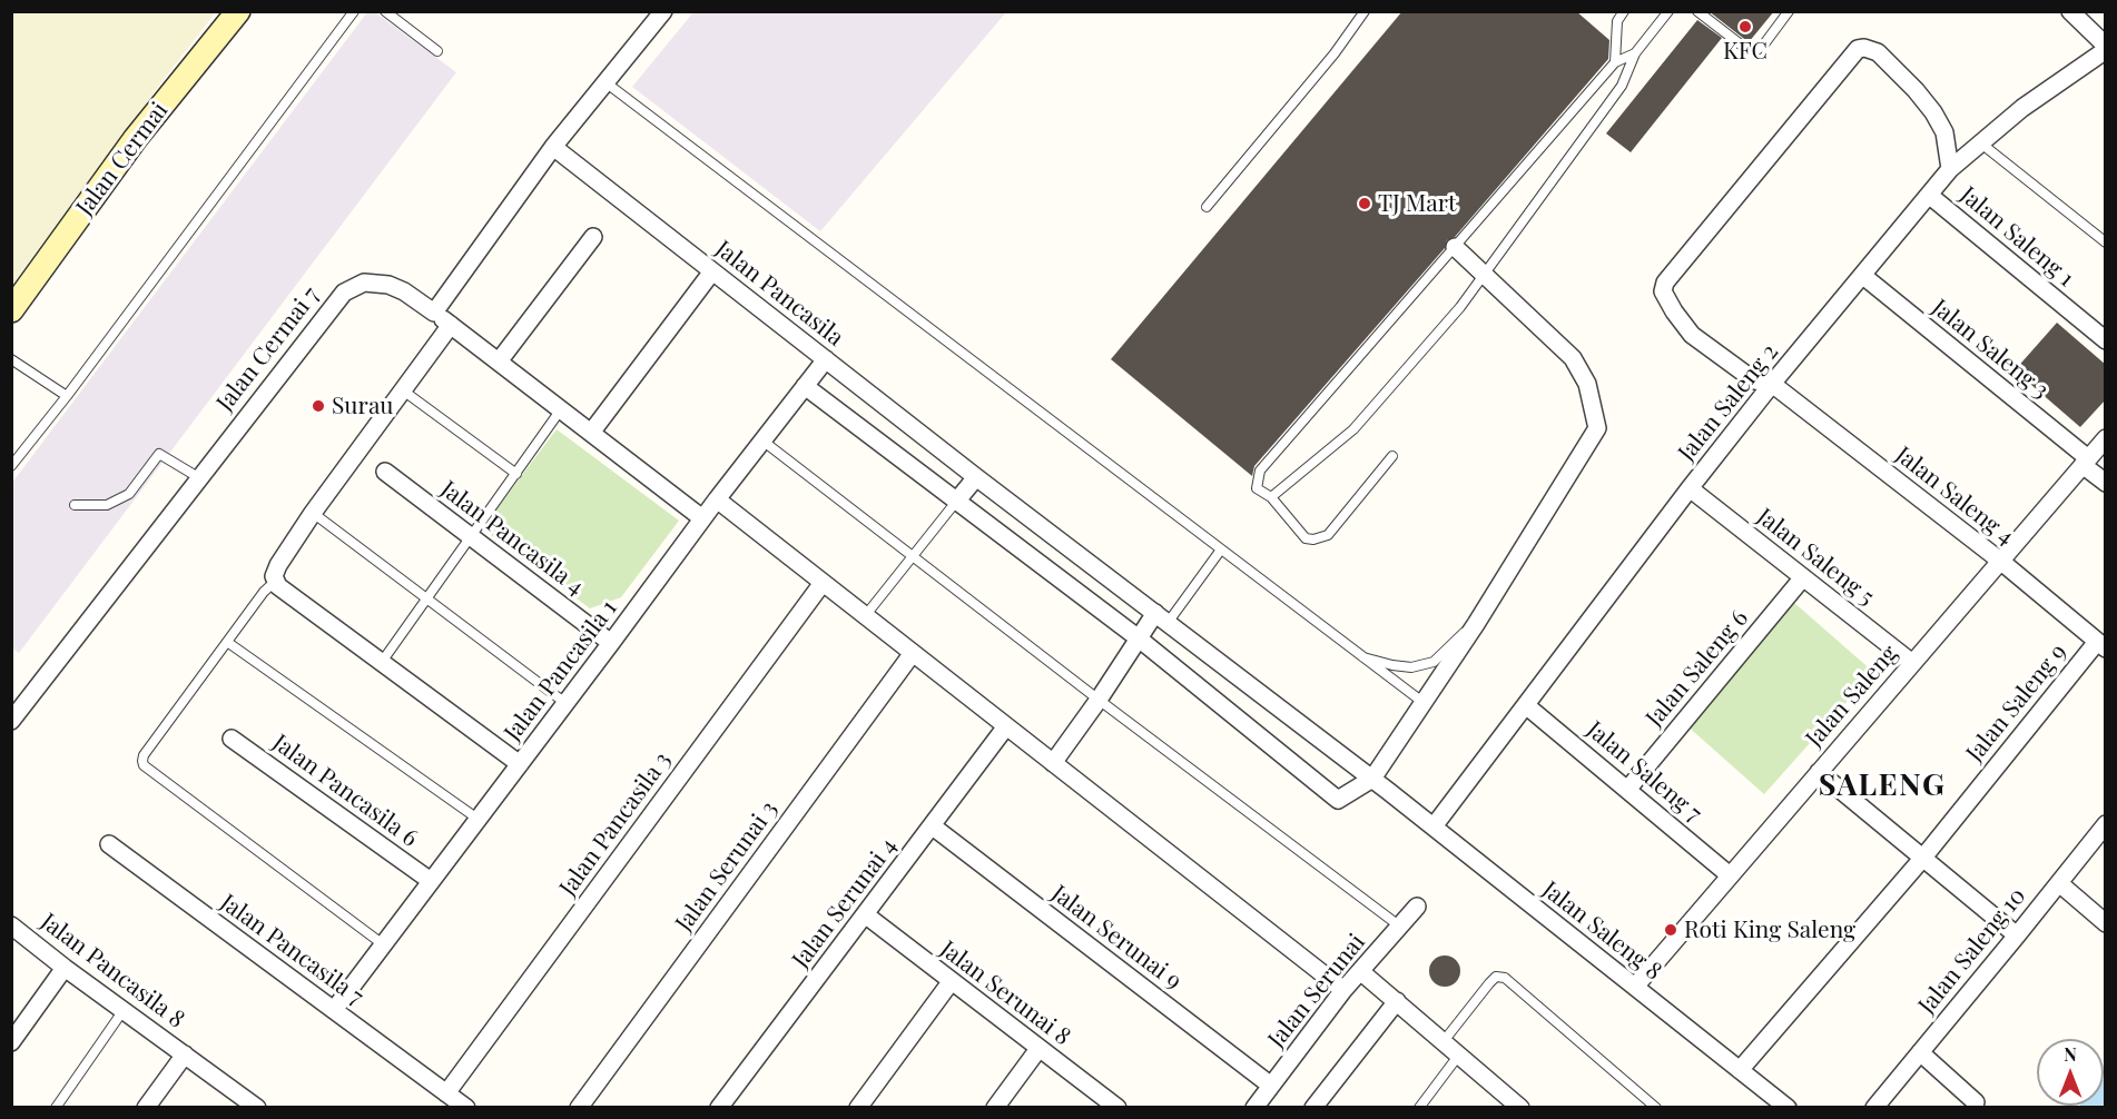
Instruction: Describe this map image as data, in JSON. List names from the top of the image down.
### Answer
{
  "streets": {
    "street": [
      "Jalan Cermai",
      "Jalan Saleng 1",
      "Jalan Pancasila",
      "Jalan Cermai 7",
      "Jalan Saleng 3",
      "Jalan Saleng 2",
      "Jalan Saleng 4",
      "Jalan Pancasila 4",
      "Jalan Saleng 5",
      "Jalan Saleng 6",
      "Jalan Pancasila 1",
      "Jalan Saleng",
      "Jalan Saleng 9",
      "Jalan Saleng 7",
      "Jalan Pancasila 6",
      "Jalan Pancasila 3",
      "Jalan Serunai 3",
      "Jalan Serunai 4",
      "Jalan Saleng 8",
      "Jalan Serunai 9",
      "Jalan Pancasila 7",
      "Jalan Saleng 10",
      "Jalan Pancasila 8",
      "Jalan Serunai",
      "Jalan Serunai 8"
    ]
  },
  "crossings": [
    ["Jalan Saleng 1", "Jalan Saleng 2"],
    ["Jalan Pancasila", "Jalan Pancasila 1"],
    ["Jalan Pancasila", "Jalan Saleng 8"],
    ["Jalan Cermai 7", "Jalan Pancasila 1"],
    ["Jalan Saleng 3", "Jalan Saleng 2"],
    ["Jalan Saleng 3", "Jalan Saleng"],
    ["Jalan Saleng 2", "Jalan Saleng 4"],
    ["Jalan Saleng 2", "Jalan Saleng 5"],
    ["Jalan Saleng 2", "Jalan Saleng 7"],
    ["Jalan Saleng 2", "Jalan Saleng 8"],
    ["Jalan Saleng 4", "Jalan Saleng"],
    ["Jalan Saleng 4", "Jalan Saleng 9"],
    ["Jalan Pancasila 4", "Jalan Pancasila 1"],
    ["Jalan Saleng 5", "Jalan Saleng 6"],
    ["Jalan Saleng 5", "Jalan Saleng"],
    ["Jalan Saleng 6", "Jalan Saleng 7"],
    ["Jalan Pancasila 1", "Jalan Pancasila 6"],
    ["Jalan Pancasila 1", "Jalan Pancasila 7"],
    ["Jalan Saleng", "Jalan Saleng 7"],
    ["Jalan Saleng", "Jalan Saleng 8"],
    ["Jalan Saleng 9", "Jalan Saleng 8"],
    ["Jalan Pancasila 3", "Jalan Pancasila 7"],
    ["Jalan Serunai 4", "Jalan Serunai 9"],
    ["Jalan Serunai 4", "Jalan Serunai 8"],
    ["Jalan Serunai 9", "Jalan Serunai"]
  ],
  "districts": ["SALENG"],
  "places": [
    "KFC",
    "TJ Mart",
    "Surau",
    "Roti King Saleng"
  ],
  "north": "top"
}
